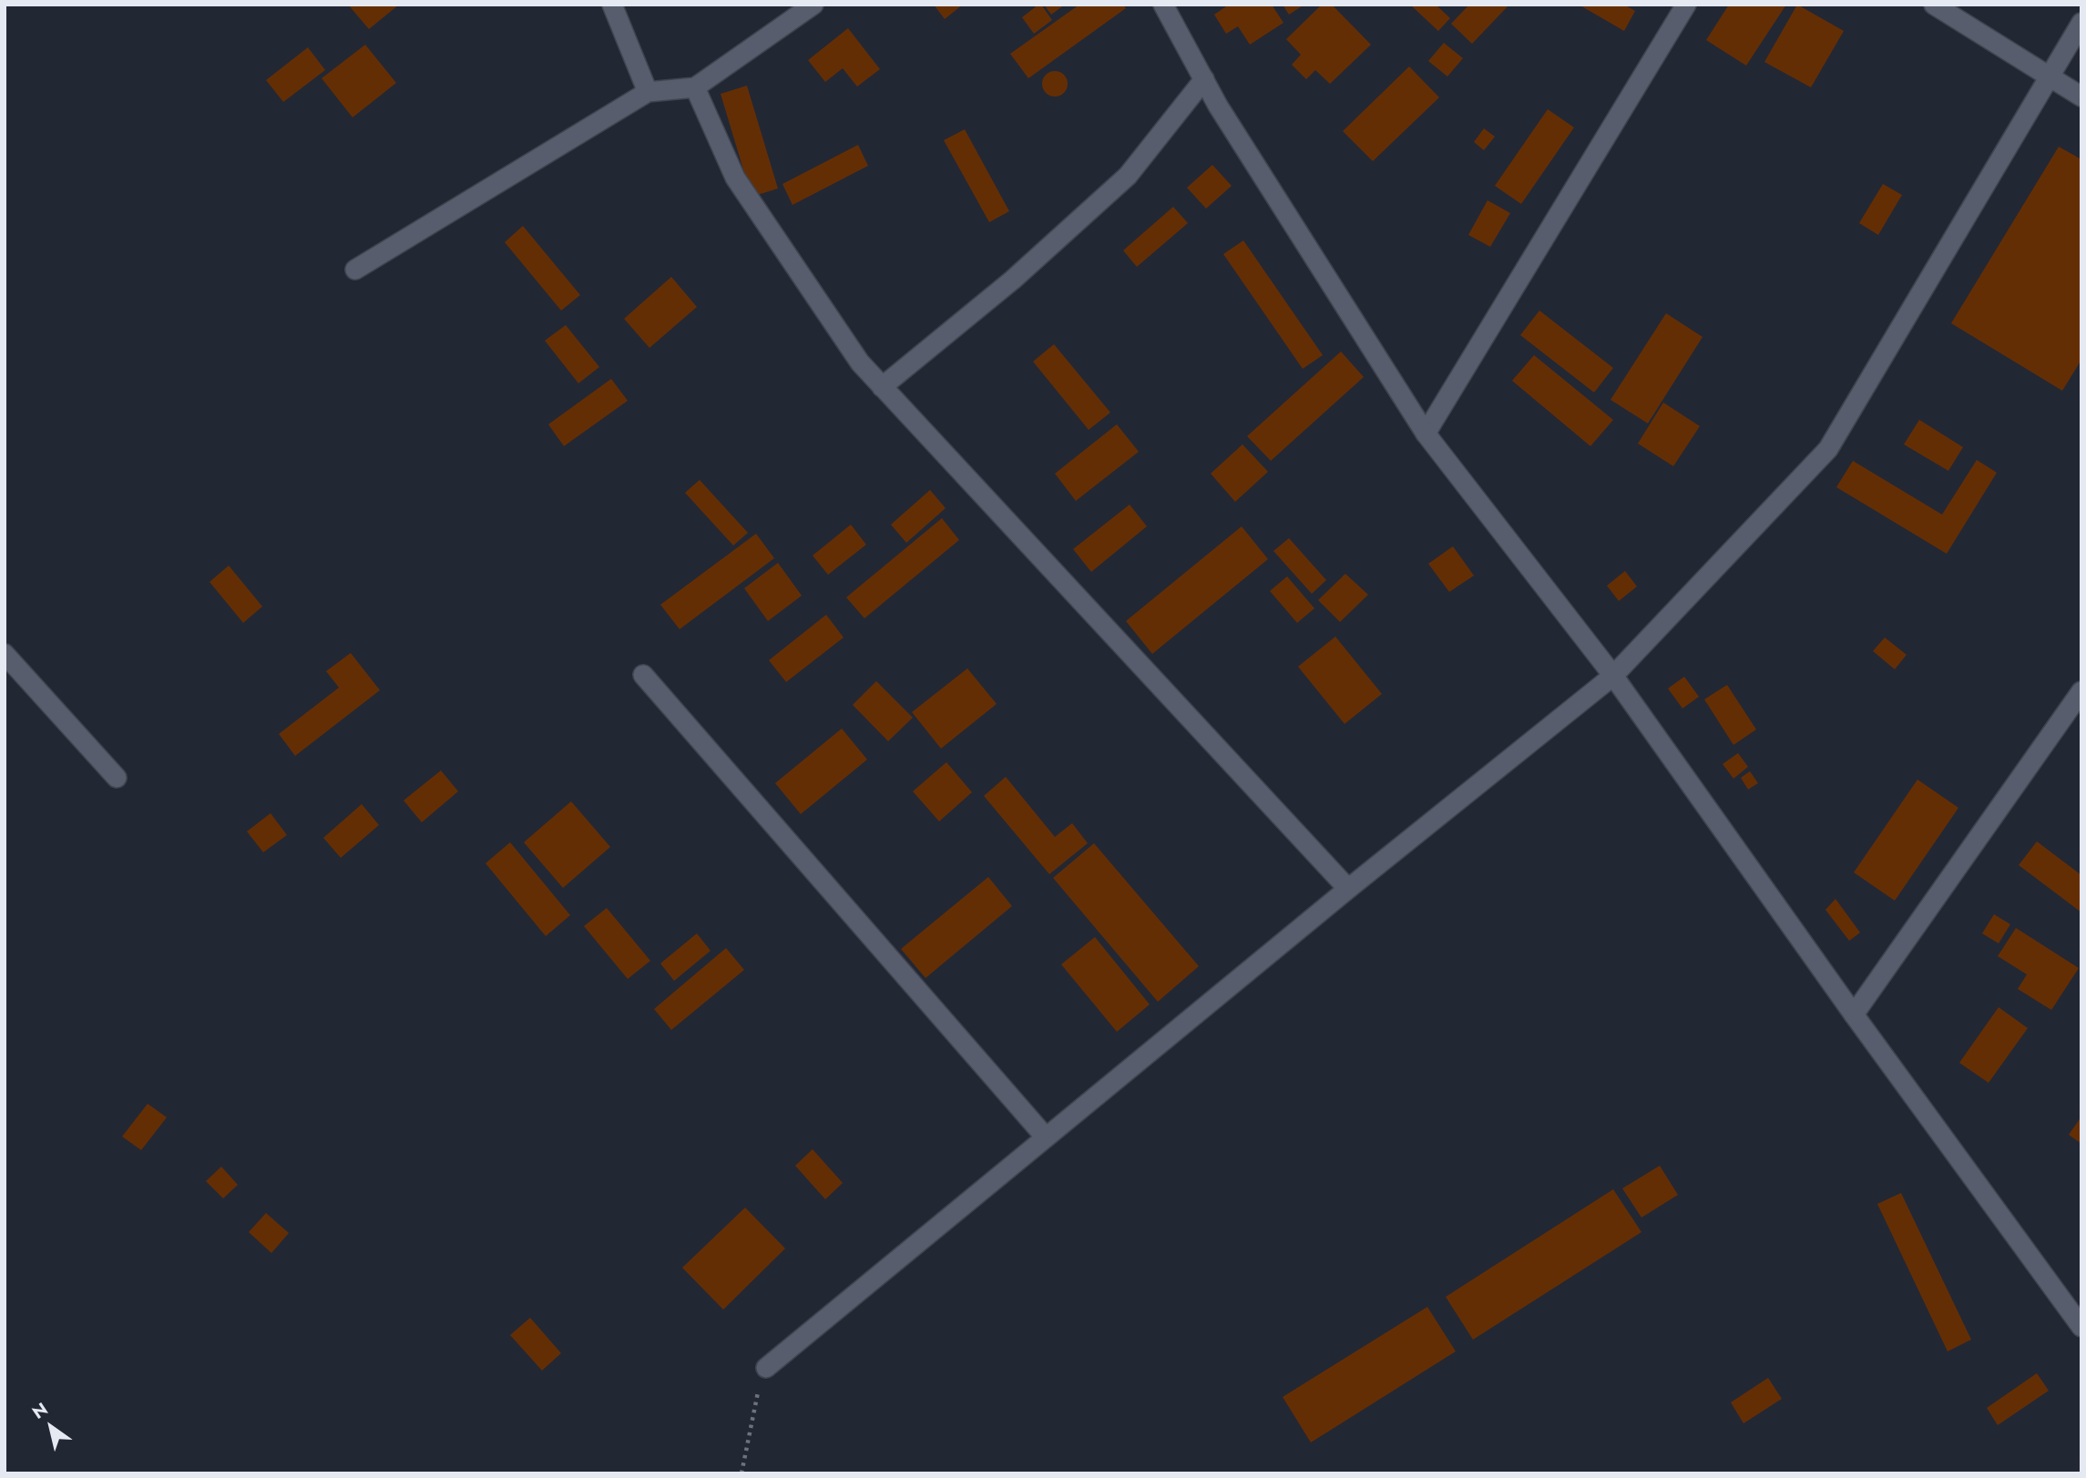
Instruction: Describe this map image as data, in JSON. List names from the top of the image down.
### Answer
{
  "north": "top left"
}
